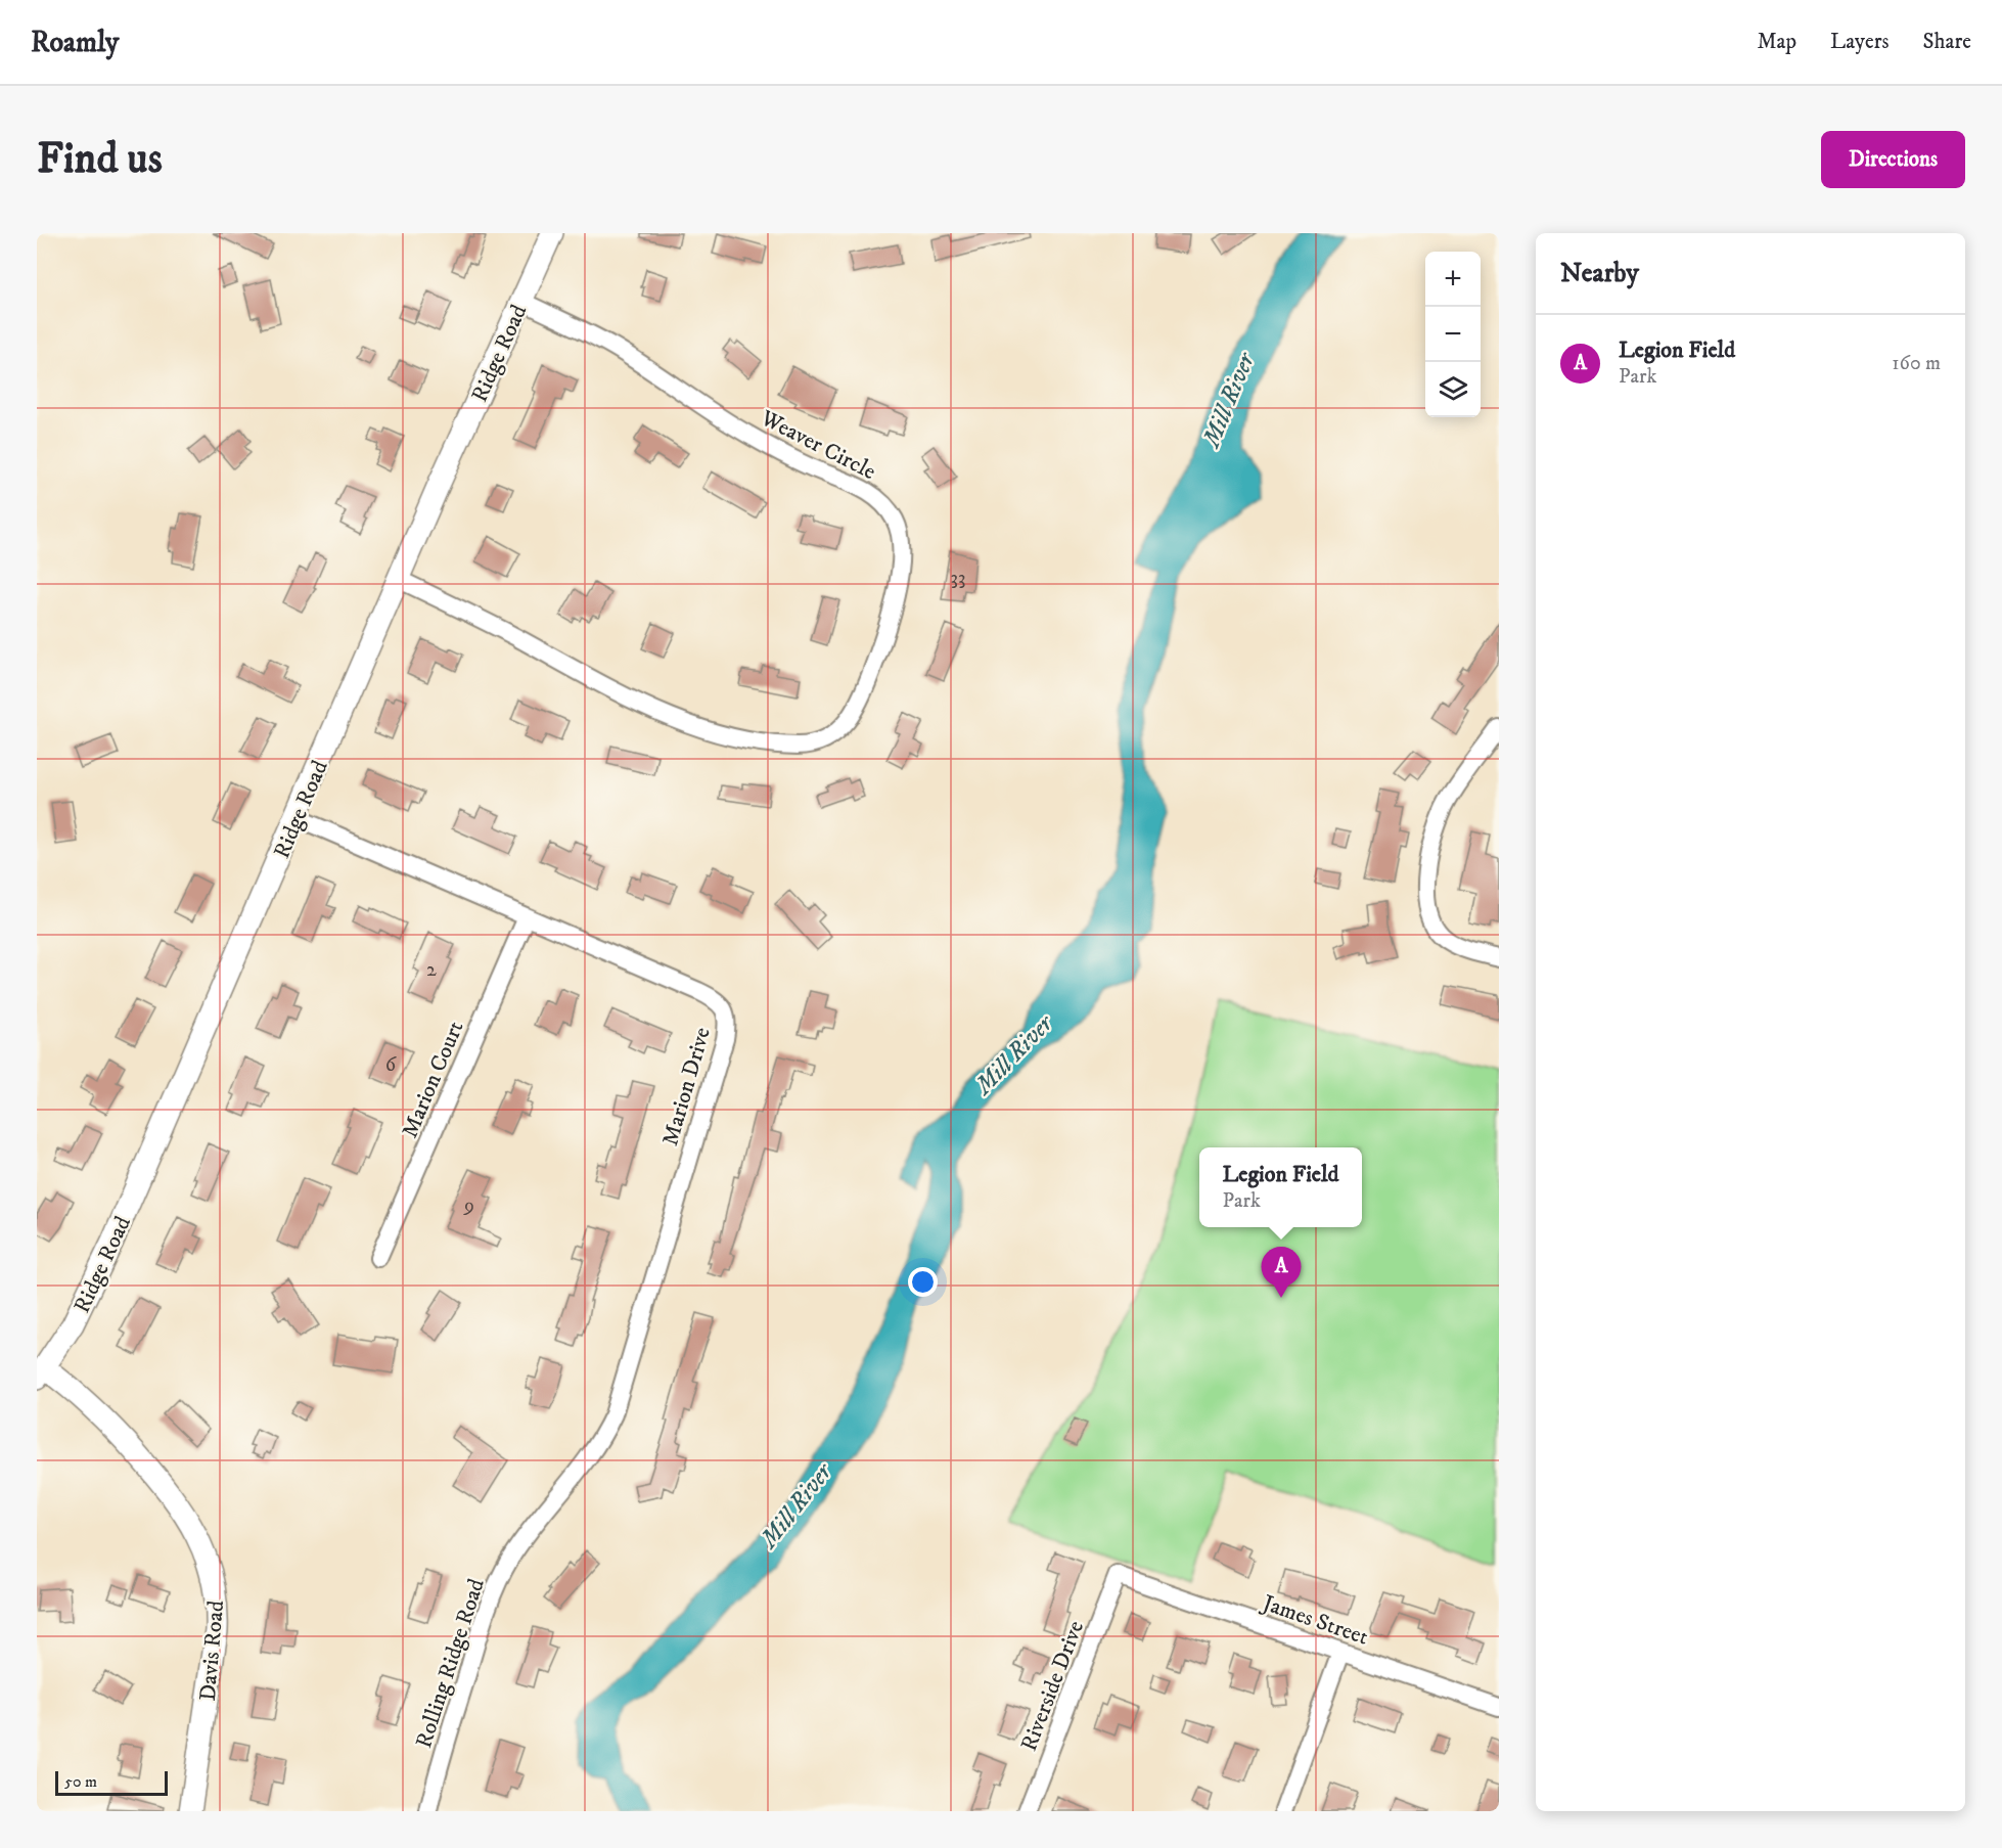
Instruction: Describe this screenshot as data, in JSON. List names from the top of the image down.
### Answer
{
  "streets": {
    "main road": ["Ridge Road", "Davis Road"],
    "street": [
      "Weaver Circle",
      "Marion Court",
      "Marion Drive",
      "James Street",
      "Rolling Ridge Road",
      "Riverside Drive"
    ]
  },
  "crossings": [
    ["Ridge Road", "Weaver Circle"],
    ["Ridge Road", "Marion Drive"],
    ["Ridge Road", "Davis Road"],
    ["Marion Court", "Marion Drive"],
    ["Marion Drive", "Rolling Ridge Road"],
    ["James Street", "Riverside Drive"]
  ],
  "water": ["Mill River"],
  "house_numbers": [
    "33",
    "2",
    "6",
    "9"
  ],
  "scale_bar": "50 m",
  "page": {
    "header": "Roamly",
    "nav": ["Map", "Layers", "Share"],
    "buttons": "Directions",
    "title": "Find us",
    "heading": "Nearby",
    "map_buttons": ["+", "−"],
    "list": [
      {
        "mark": "A",
        "name": "Legion Field",
        "note": "Park",
        "value": "160 m"
      }
    ],
    "popup": ["Legion Field", "Park"],
    "pins": "A",
    "scale": "50 m"
  }
}
